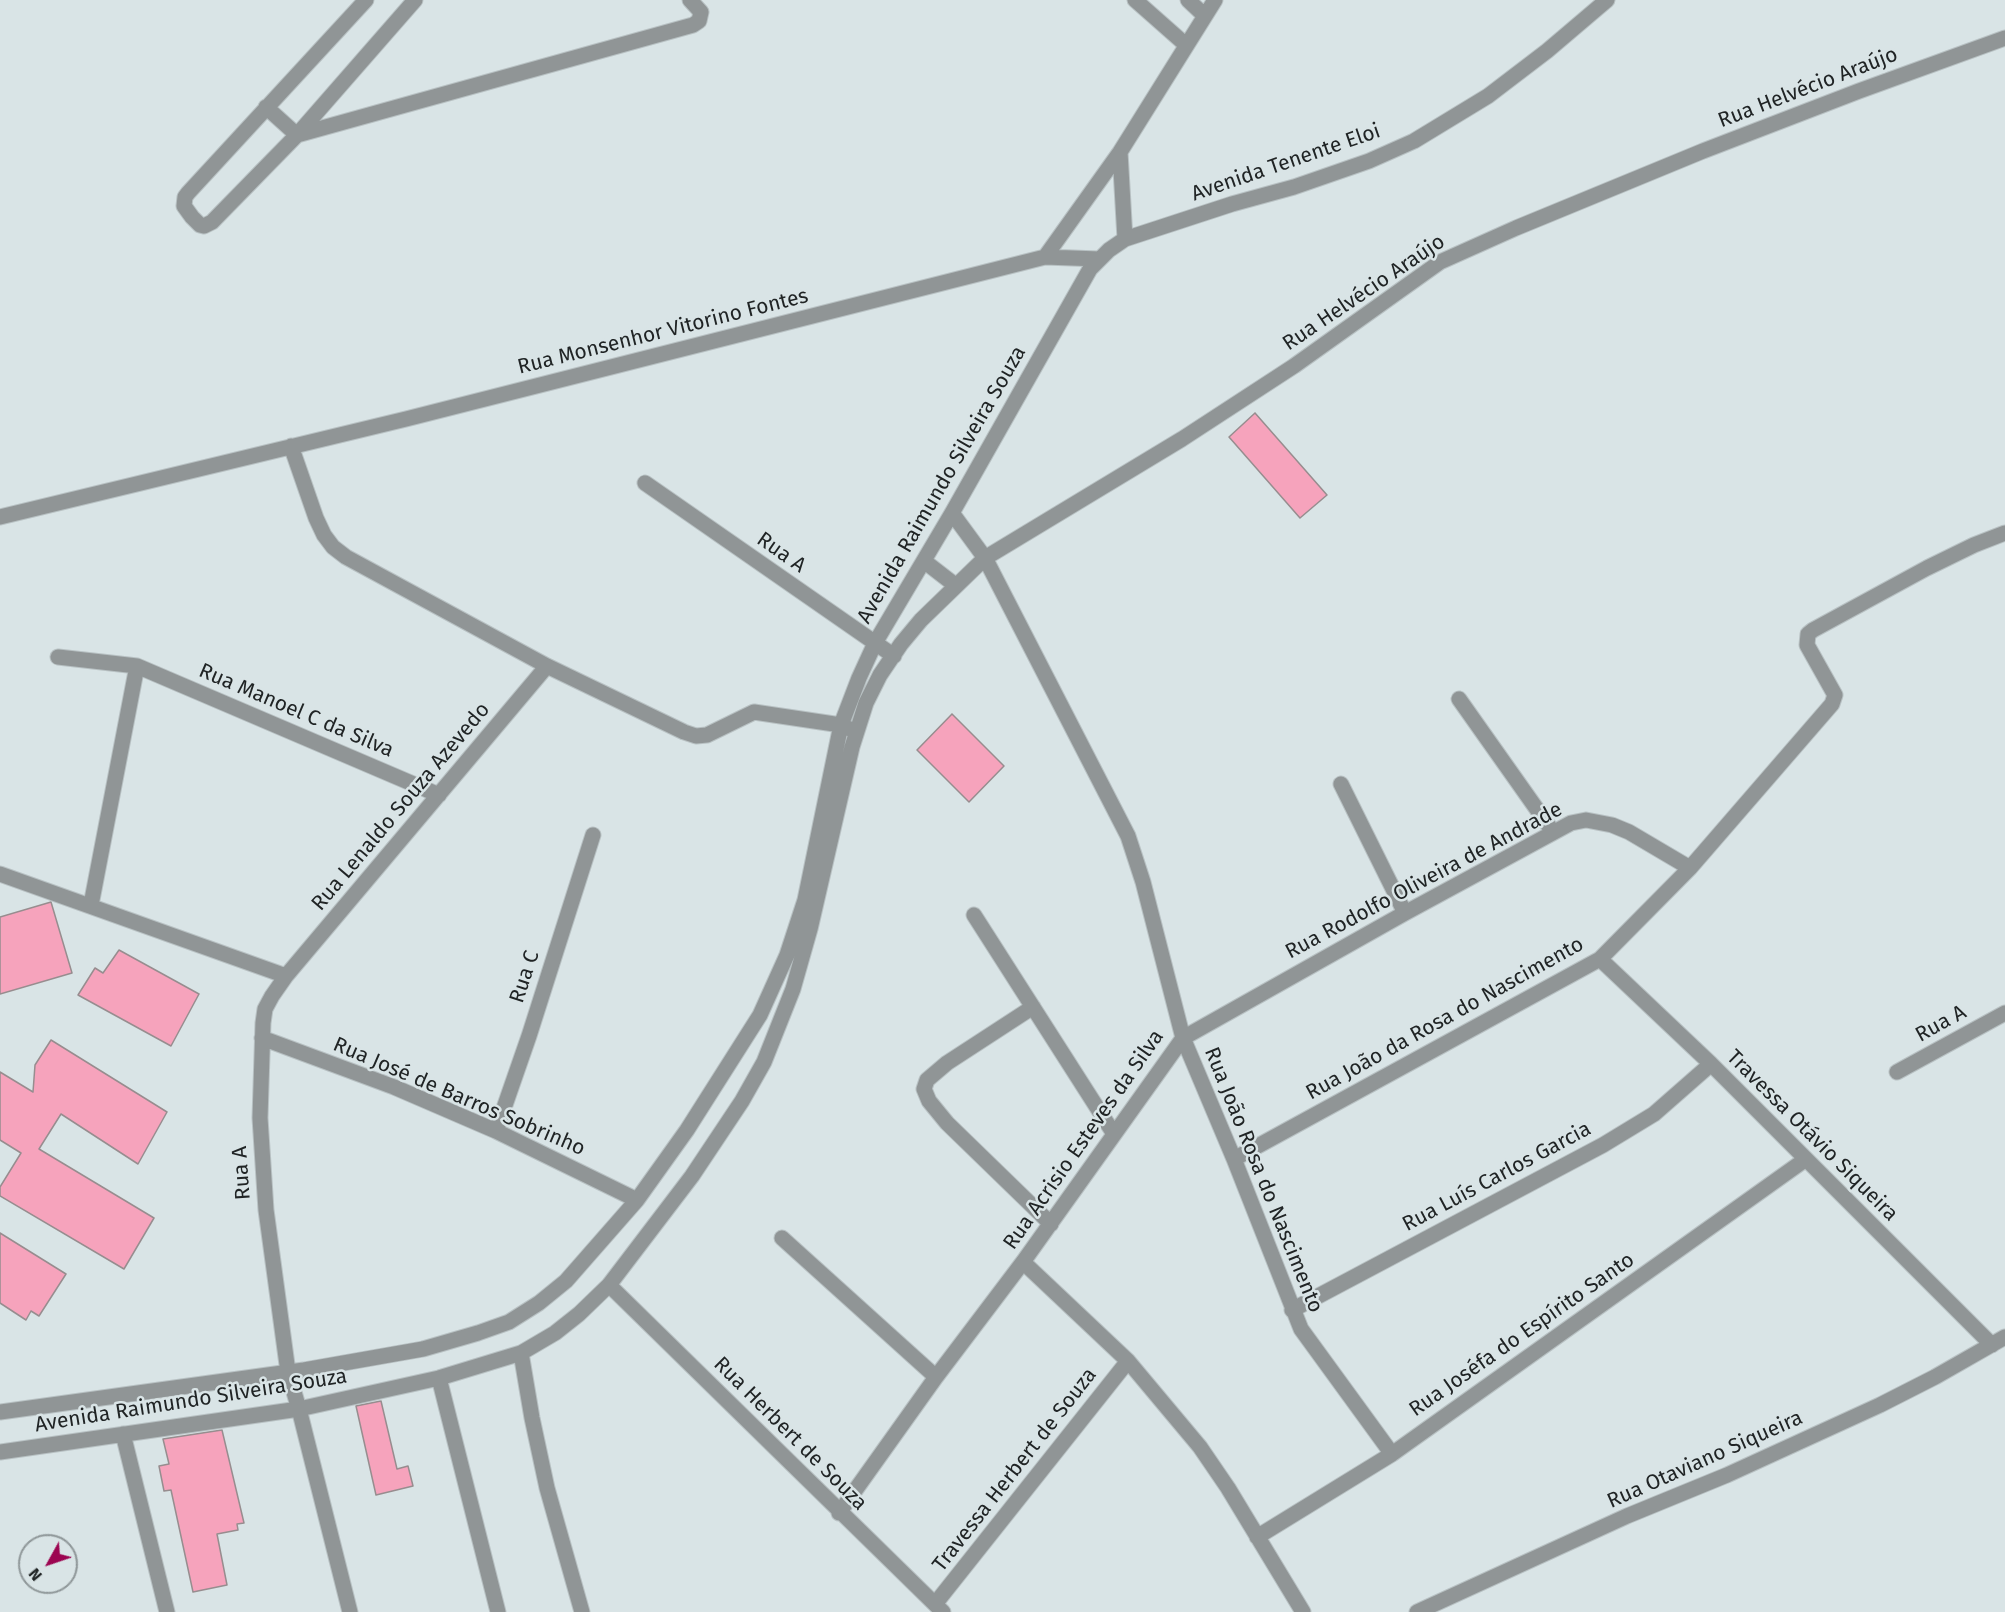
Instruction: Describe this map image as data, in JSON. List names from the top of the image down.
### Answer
{
  "streets": {
    "street": [
      "Rua Helvécio Araújo",
      "Avenida Tenente Eloi",
      "Rua Monsenhor Vitorino Fontes",
      "Avenida Raimundo Silveira Souza",
      "Rua A",
      "Rua Manoel C da Silva",
      "Rua Lenaldo Souza Azevedo",
      "Rua Rodolfo Oliveira de Andrade",
      "Rua C",
      "Rua João da Rosa do Nascimento",
      "Rua José de Barros Sobrinho",
      "Travessa Otávio Siqueira",
      "Rua Acrisio Esteves da Silva",
      "Rua Luís Carlos Garcia",
      "Rua João Rosa do Nascimento",
      "Rua Joséfa do Espírito Santo",
      "Rua Herbert de Souza",
      "Rua Otaviano Siqueira",
      "Travessa Herbert de Souza"
    ]
  },
  "crossings": [
    ["Rua Helvécio Araújo", "Avenida Raimundo Silveira Souza"],
    ["Rua Helvécio Araújo", "Rua A"],
    ["Rua Helvécio Araújo", "Rua Acrisio Esteves da Silva"],
    ["Avenida Tenente Eloi", "Rua Monsenhor Vitorino Fontes"],
    ["Avenida Tenente Eloi", "Avenida Raimundo Silveira Souza"],
    ["Rua Monsenhor Vitorino Fontes", "Avenida Raimundo Silveira Souza"],
    ["Avenida Raimundo Silveira Souza", "Rua A"],
    ["Avenida Raimundo Silveira Souza", "Rua José de Barros Sobrinho"],
    ["Avenida Raimundo Silveira Souza", "Rua Acrisio Esteves da Silva"],
    ["Avenida Raimundo Silveira Souza", "Rua Herbert de Souza"],
    ["Rua A", "Rua Lenaldo Souza Azevedo"],
    ["Rua A", "Rua José de Barros Sobrinho"],
    ["Rua Manoel C da Silva", "Rua Lenaldo Souza Azevedo"],
    ["Rua Rodolfo Oliveira de Andrade", "Rua João da Rosa do Nascimento"],
    ["Rua Rodolfo Oliveira de Andrade", "Rua Acrisio Esteves da Silva"],
    ["Rua Rodolfo Oliveira de Andrade", "Rua João Rosa do Nascimento"],
    ["Rua C", "Rua José de Barros Sobrinho"],
    ["Rua João da Rosa do Nascimento", "Travessa Otávio Siqueira"],
    ["Rua João da Rosa do Nascimento", "Rua João Rosa do Nascimento"],
    ["Travessa Otávio Siqueira", "Rua Luís Carlos Garcia"],
    ["Travessa Otávio Siqueira", "Rua Joséfa do Espírito Santo"],
    ["Travessa Otávio Siqueira", "Rua Otaviano Siqueira"],
    ["Rua Acrisio Esteves da Silva", "Rua João Rosa do Nascimento"],
    ["Rua Acrisio Esteves da Silva", "Rua Herbert de Souza"],
    ["Rua Luís Carlos Garcia", "Rua João Rosa do Nascimento"],
    ["Rua João Rosa do Nascimento", "Rua Joséfa do Espírito Santo"],
    ["Rua Herbert de Souza", "Travessa Herbert de Souza"]
  ],
  "north": "bottom left"
}
